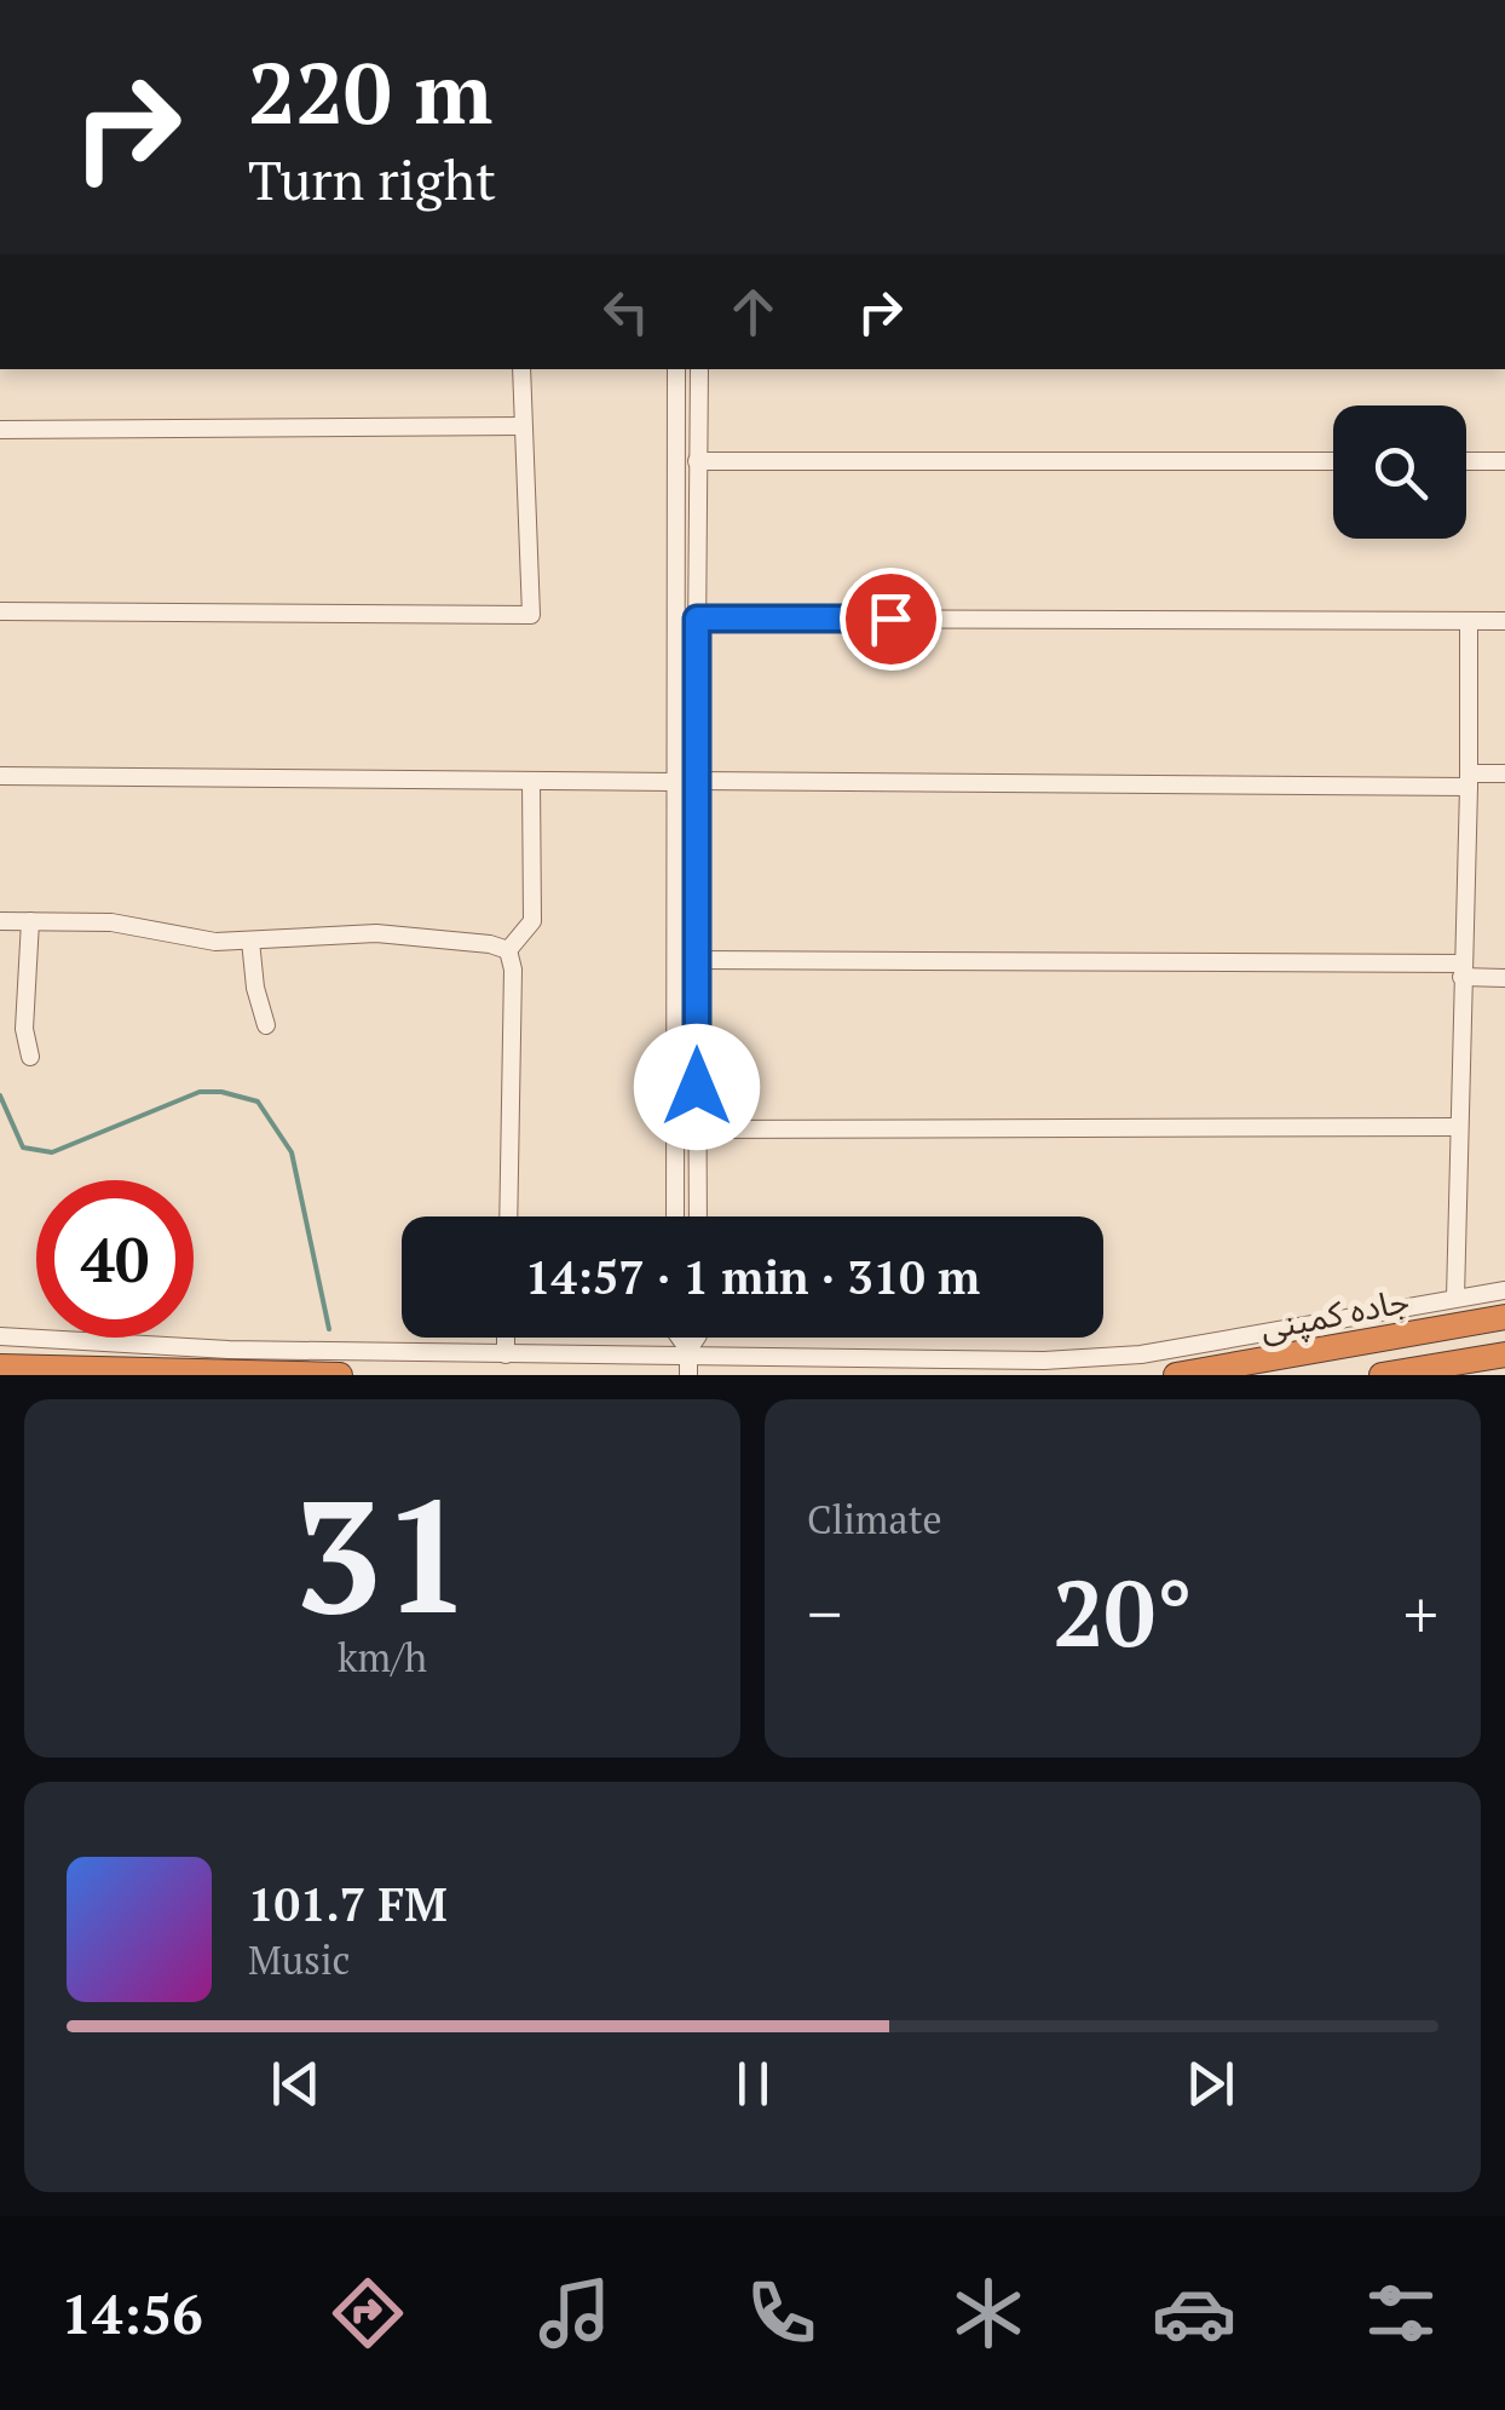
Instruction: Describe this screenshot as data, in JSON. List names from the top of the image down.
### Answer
{
  "streets": {
    "highway": ["جاده کمپنی"]
  },
  "page": {
    "turn": ["220 m", "Turn right"],
    "limit": "40",
    "trip": "14:57 · 1 min · 310 m",
    "tile": [
      ["31", "km/h"],
      "Climate"
    ],
    "heat": ["−", "20°", "+"],
    "song": ["101.7 FM", "Music"],
    "tabs": "14:56"
  }
}
